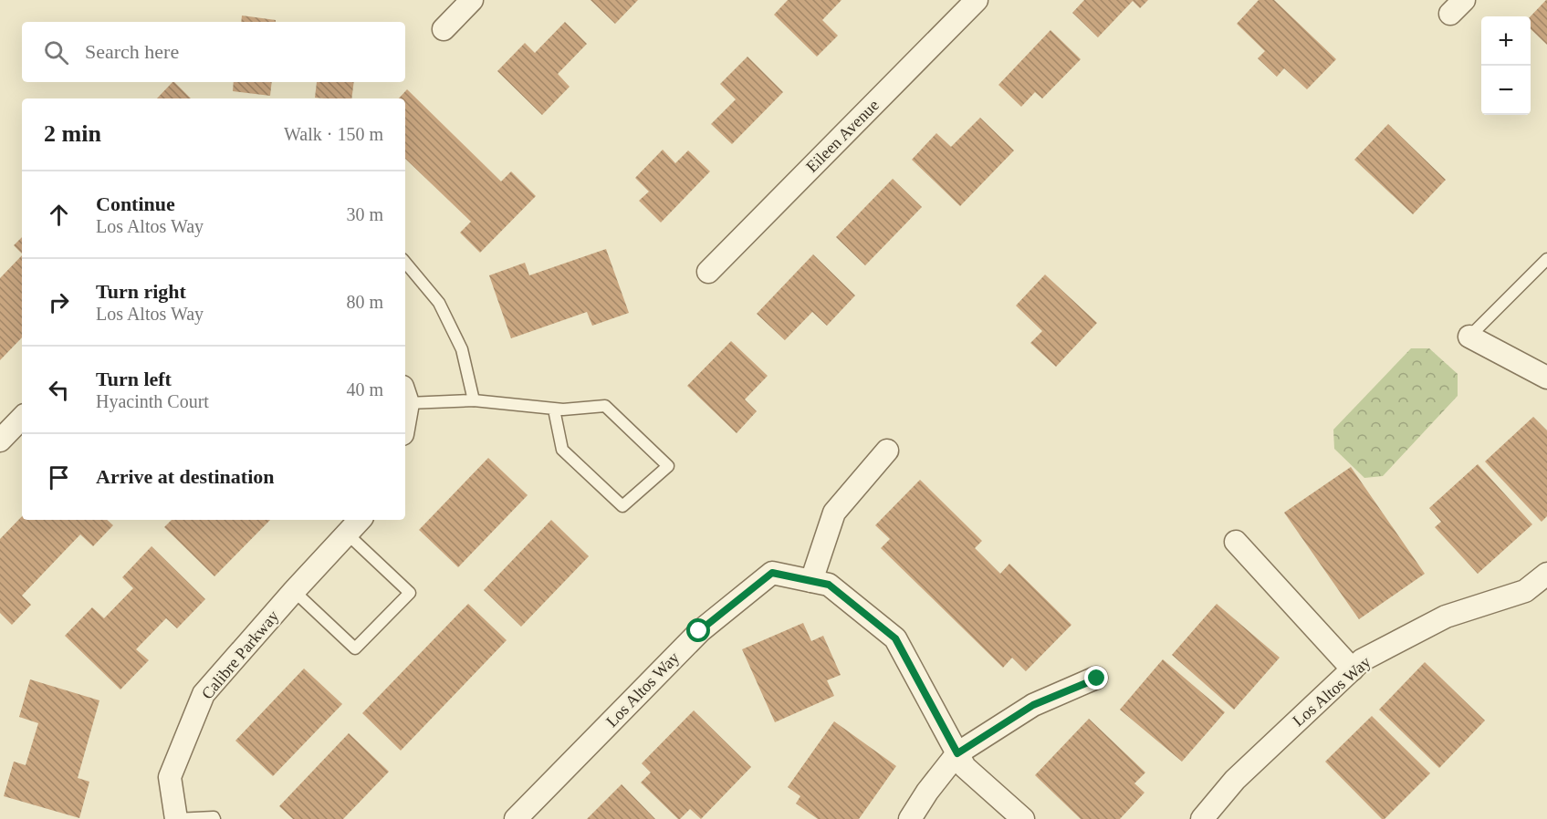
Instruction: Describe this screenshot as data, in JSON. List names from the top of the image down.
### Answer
{
  "streets": {
    "street": ["Eileen Avenue", "Calibre Parkway", "Los Altos Way"]
  },
  "page": {
    "map_buttons": ["+", "−"],
    "search": "Search here",
    "heading": ["2 min", "Walk · 150 m"],
    "list": [
      ["Continue", "Los Altos Way", "30 m"],
      ["Turn right", "Los Altos Way", "80 m"],
      ["Turn left", "Hyacinth Court", "40 m"],
      "Arrive at destination"
    ]
  }
}
